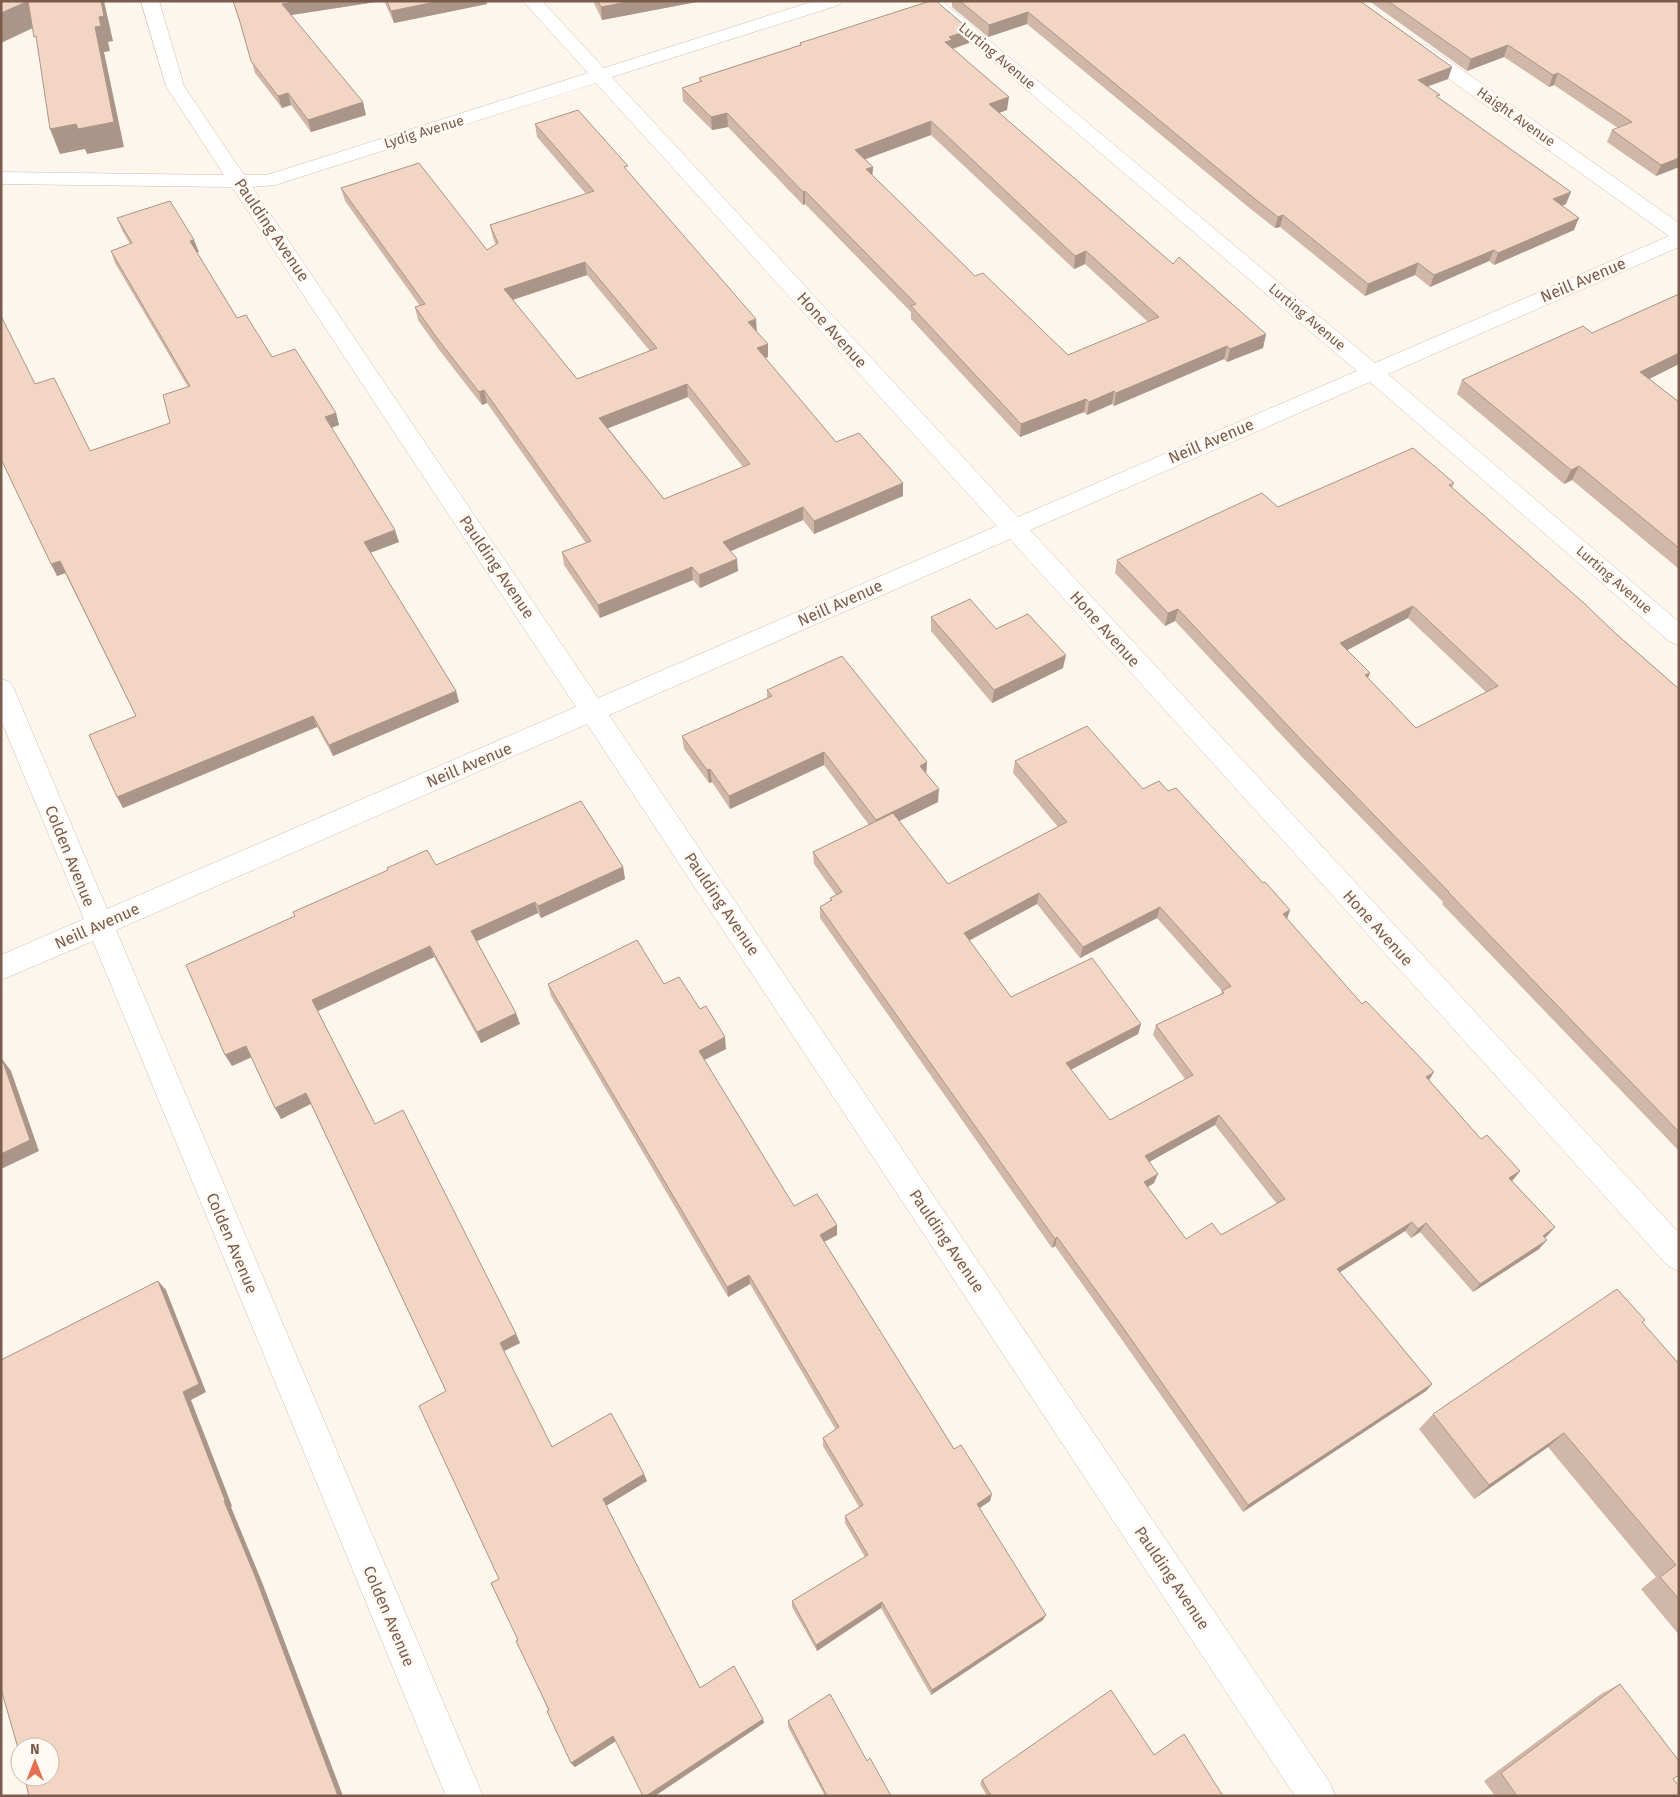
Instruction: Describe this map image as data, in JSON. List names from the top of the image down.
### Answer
{
  "streets": {
    "street": [
      "Lurting Avenue",
      "Haight Avenue",
      "Lydig Avenue",
      "Paulding Avenue",
      "Neill Avenue",
      "Hone Avenue",
      "Colden Avenue"
    ]
  },
  "crossings": [
    ["Lurting Avenue", "Neill Avenue"],
    ["Lydig Avenue", "Paulding Avenue"],
    ["Lydig Avenue", "Hone Avenue"],
    ["Paulding Avenue", "Neill Avenue"],
    ["Neill Avenue", "Hone Avenue"],
    ["Neill Avenue", "Colden Avenue"]
  ],
  "north": "top"
}
